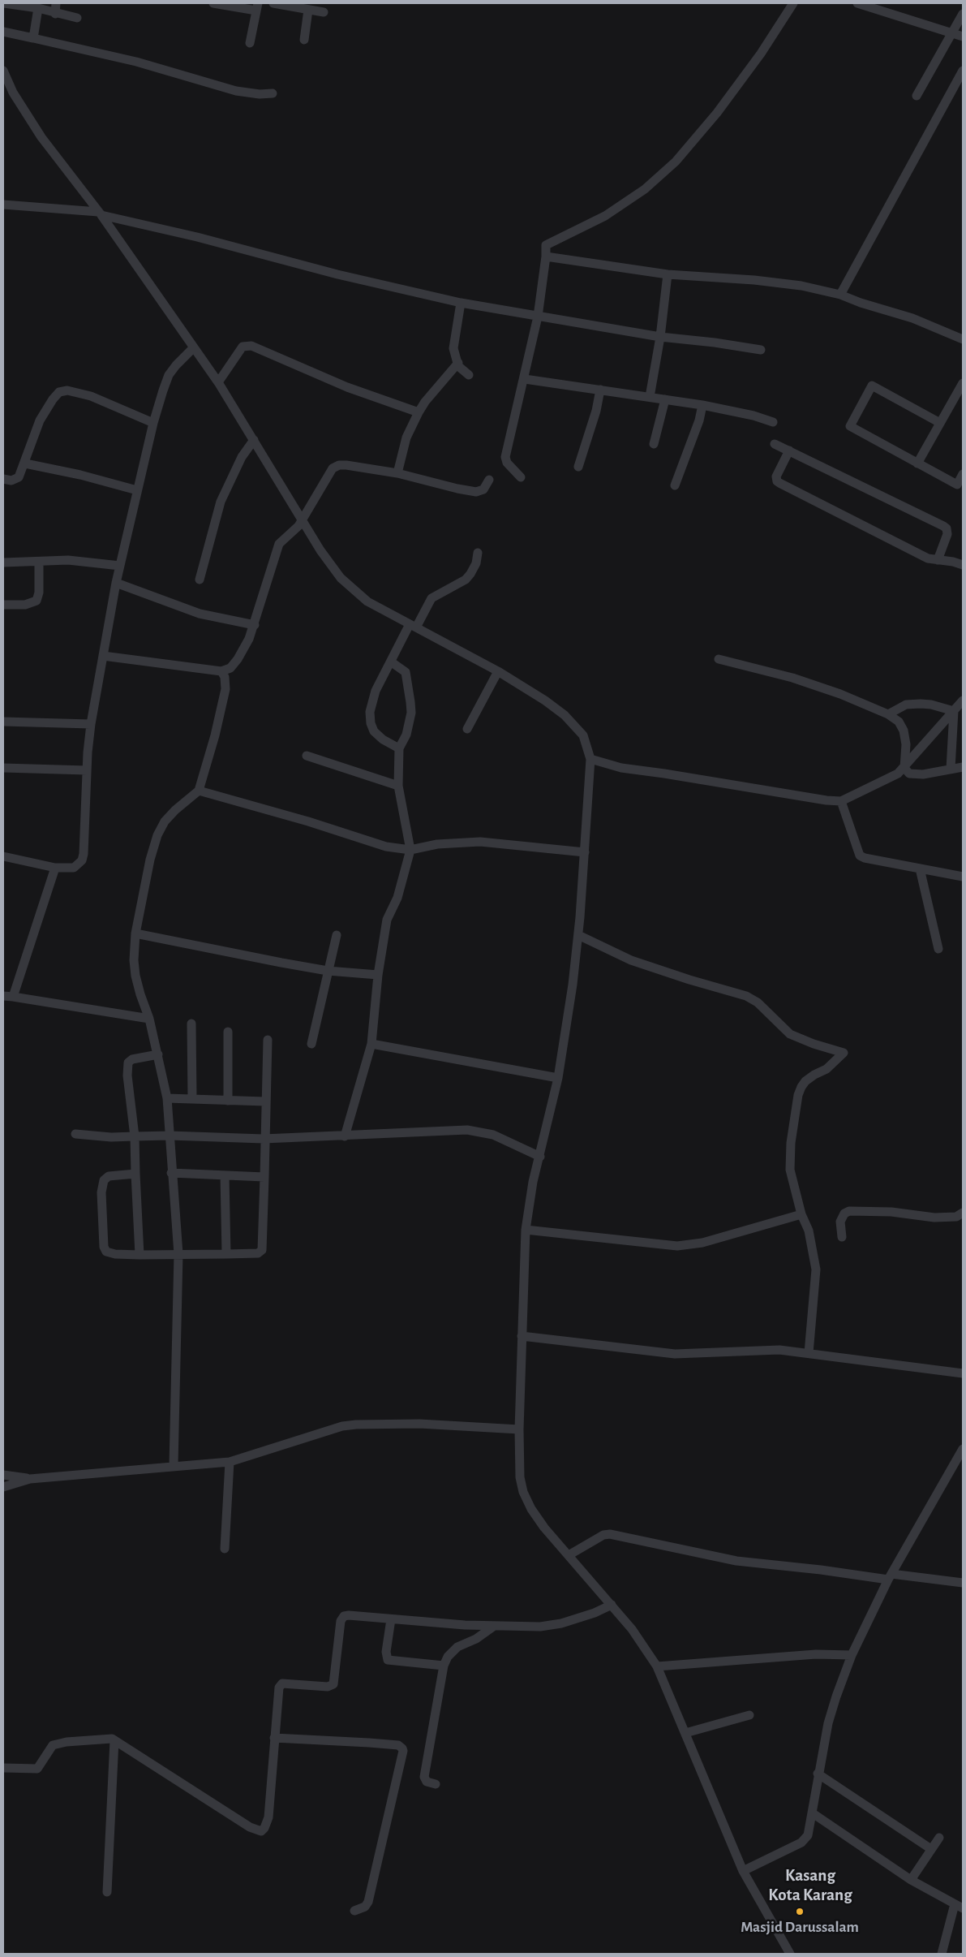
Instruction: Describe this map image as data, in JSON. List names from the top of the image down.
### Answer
{
  "districts": ["Kasang Kota Karang"],
  "places": ["Masjid Darussalam"]
}
